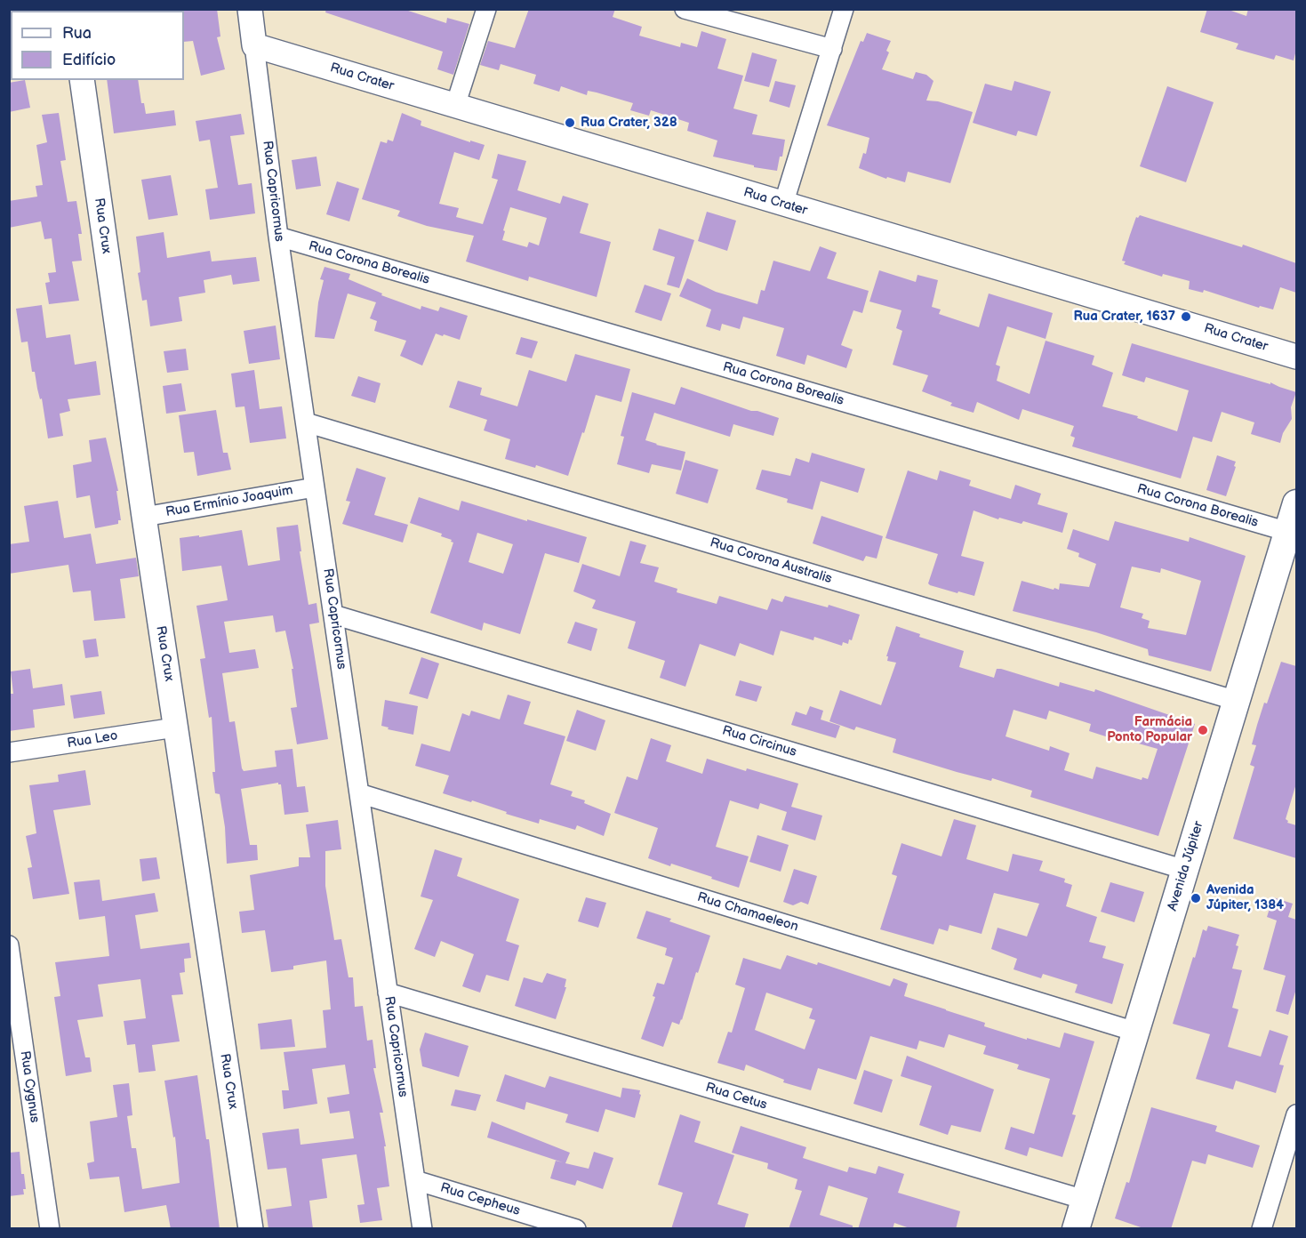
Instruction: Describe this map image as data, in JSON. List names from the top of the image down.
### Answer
{
  "streets": {
    "main road": ["Avenida Júpiter"],
    "street": [
      "Rua Crater",
      "Rua Capricornus",
      "Rua Crux",
      "Rua Corona Borealis",
      "Rua Ermínio Joaquim",
      "Rua Corona Australis",
      "Rua Leo",
      "Rua Circinus",
      "Rua Chamaeleon",
      "Rua Cygnus",
      "Rua Cetus",
      "Rua Cepheus"
    ]
  },
  "crossings": [
    ["Rua Crater", "Rua Capricornus"],
    ["Rua Capricornus", "Rua Corona Borealis"],
    ["Rua Capricornus", "Rua Ermínio Joaquim"],
    ["Rua Capricornus", "Rua Corona Australis"],
    ["Rua Capricornus", "Rua Circinus"],
    ["Rua Capricornus", "Rua Chamaeleon"],
    ["Rua Capricornus", "Rua Cetus"],
    ["Rua Capricornus", "Rua Cepheus"],
    ["Rua Crux", "Rua Ermínio Joaquim"],
    ["Rua Crux", "Rua Leo"],
    ["Rua Corona Borealis", "Avenida Júpiter"],
    ["Rua Corona Australis", "Avenida Júpiter"],
    ["Rua Circinus", "Avenida Júpiter"],
    ["Avenida Júpiter", "Rua Chamaeleon"],
    ["Avenida Júpiter", "Rua Cetus"]
  ],
  "places": [
    "Rua Crater, 328",
    "Rua Crater, 1637",
    "Farmácia Ponto Popular",
    "Avenida Júpiter, 1384"
  ],
  "legend": ["Rua", "Edifício"]
}
